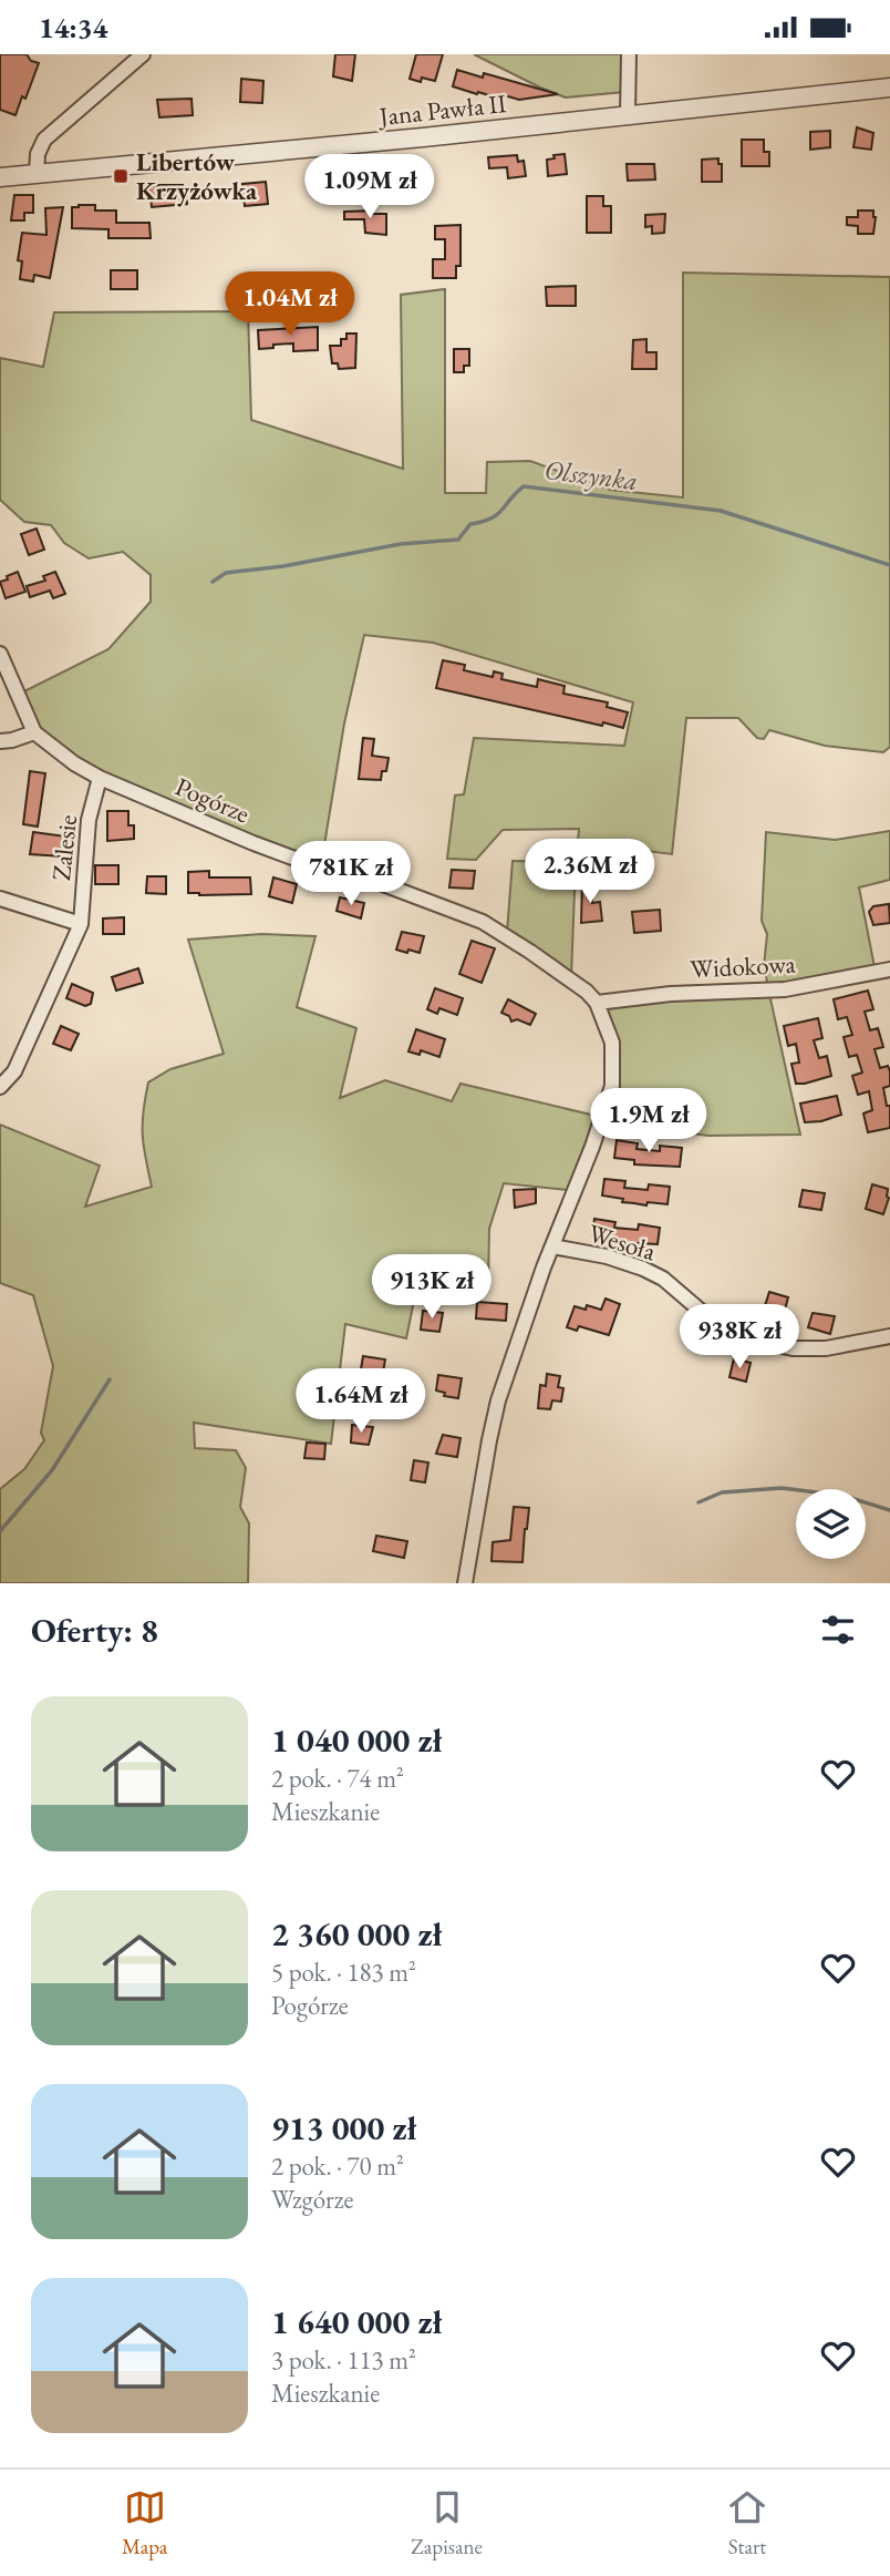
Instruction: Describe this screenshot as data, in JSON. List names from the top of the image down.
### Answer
{
  "streets": {
    "street": [
      "Jana Pawła II",
      "Pogórze",
      "Zalesie",
      "Widokowa",
      "Wesoła"
    ]
  },
  "crossings": [
    ["Pogórze", "Zalesie"],
    ["Pogórze", "Widokowa"],
    ["Pogórze", "Wesoła"]
  ],
  "water": ["Olszynka"],
  "places": {
    "transit": ["Libertów Krzyżówka"]
  },
  "page": {
    "status": "14:34",
    "price": [
      "1.09M zł",
      "1.04M zł",
      "2.36M zł",
      "781K zł",
      "1.9M zł",
      "913K zł",
      "938K zł",
      "1.64M zł"
    ],
    "heading": "Oferty: 8",
    "list": [
      {
        "name": "1 040 000 zł",
        "note": "2 pok. · 74 m² · Mieszkanie"
      },
      {
        "name": "2 360 000 zł",
        "note": "5 pok. · 183 m² · Pogórze"
      },
      {
        "name": "913 000 zł",
        "note": "2 pok. · 70 m² · Wzgórze"
      },
      {
        "name": "1 640 000 zł",
        "note": "3 pok. · 113 m² · Mieszkanie"
      }
    ],
    "tabs": ["Mapa", "Zapisane", "Start"]
  }
}
